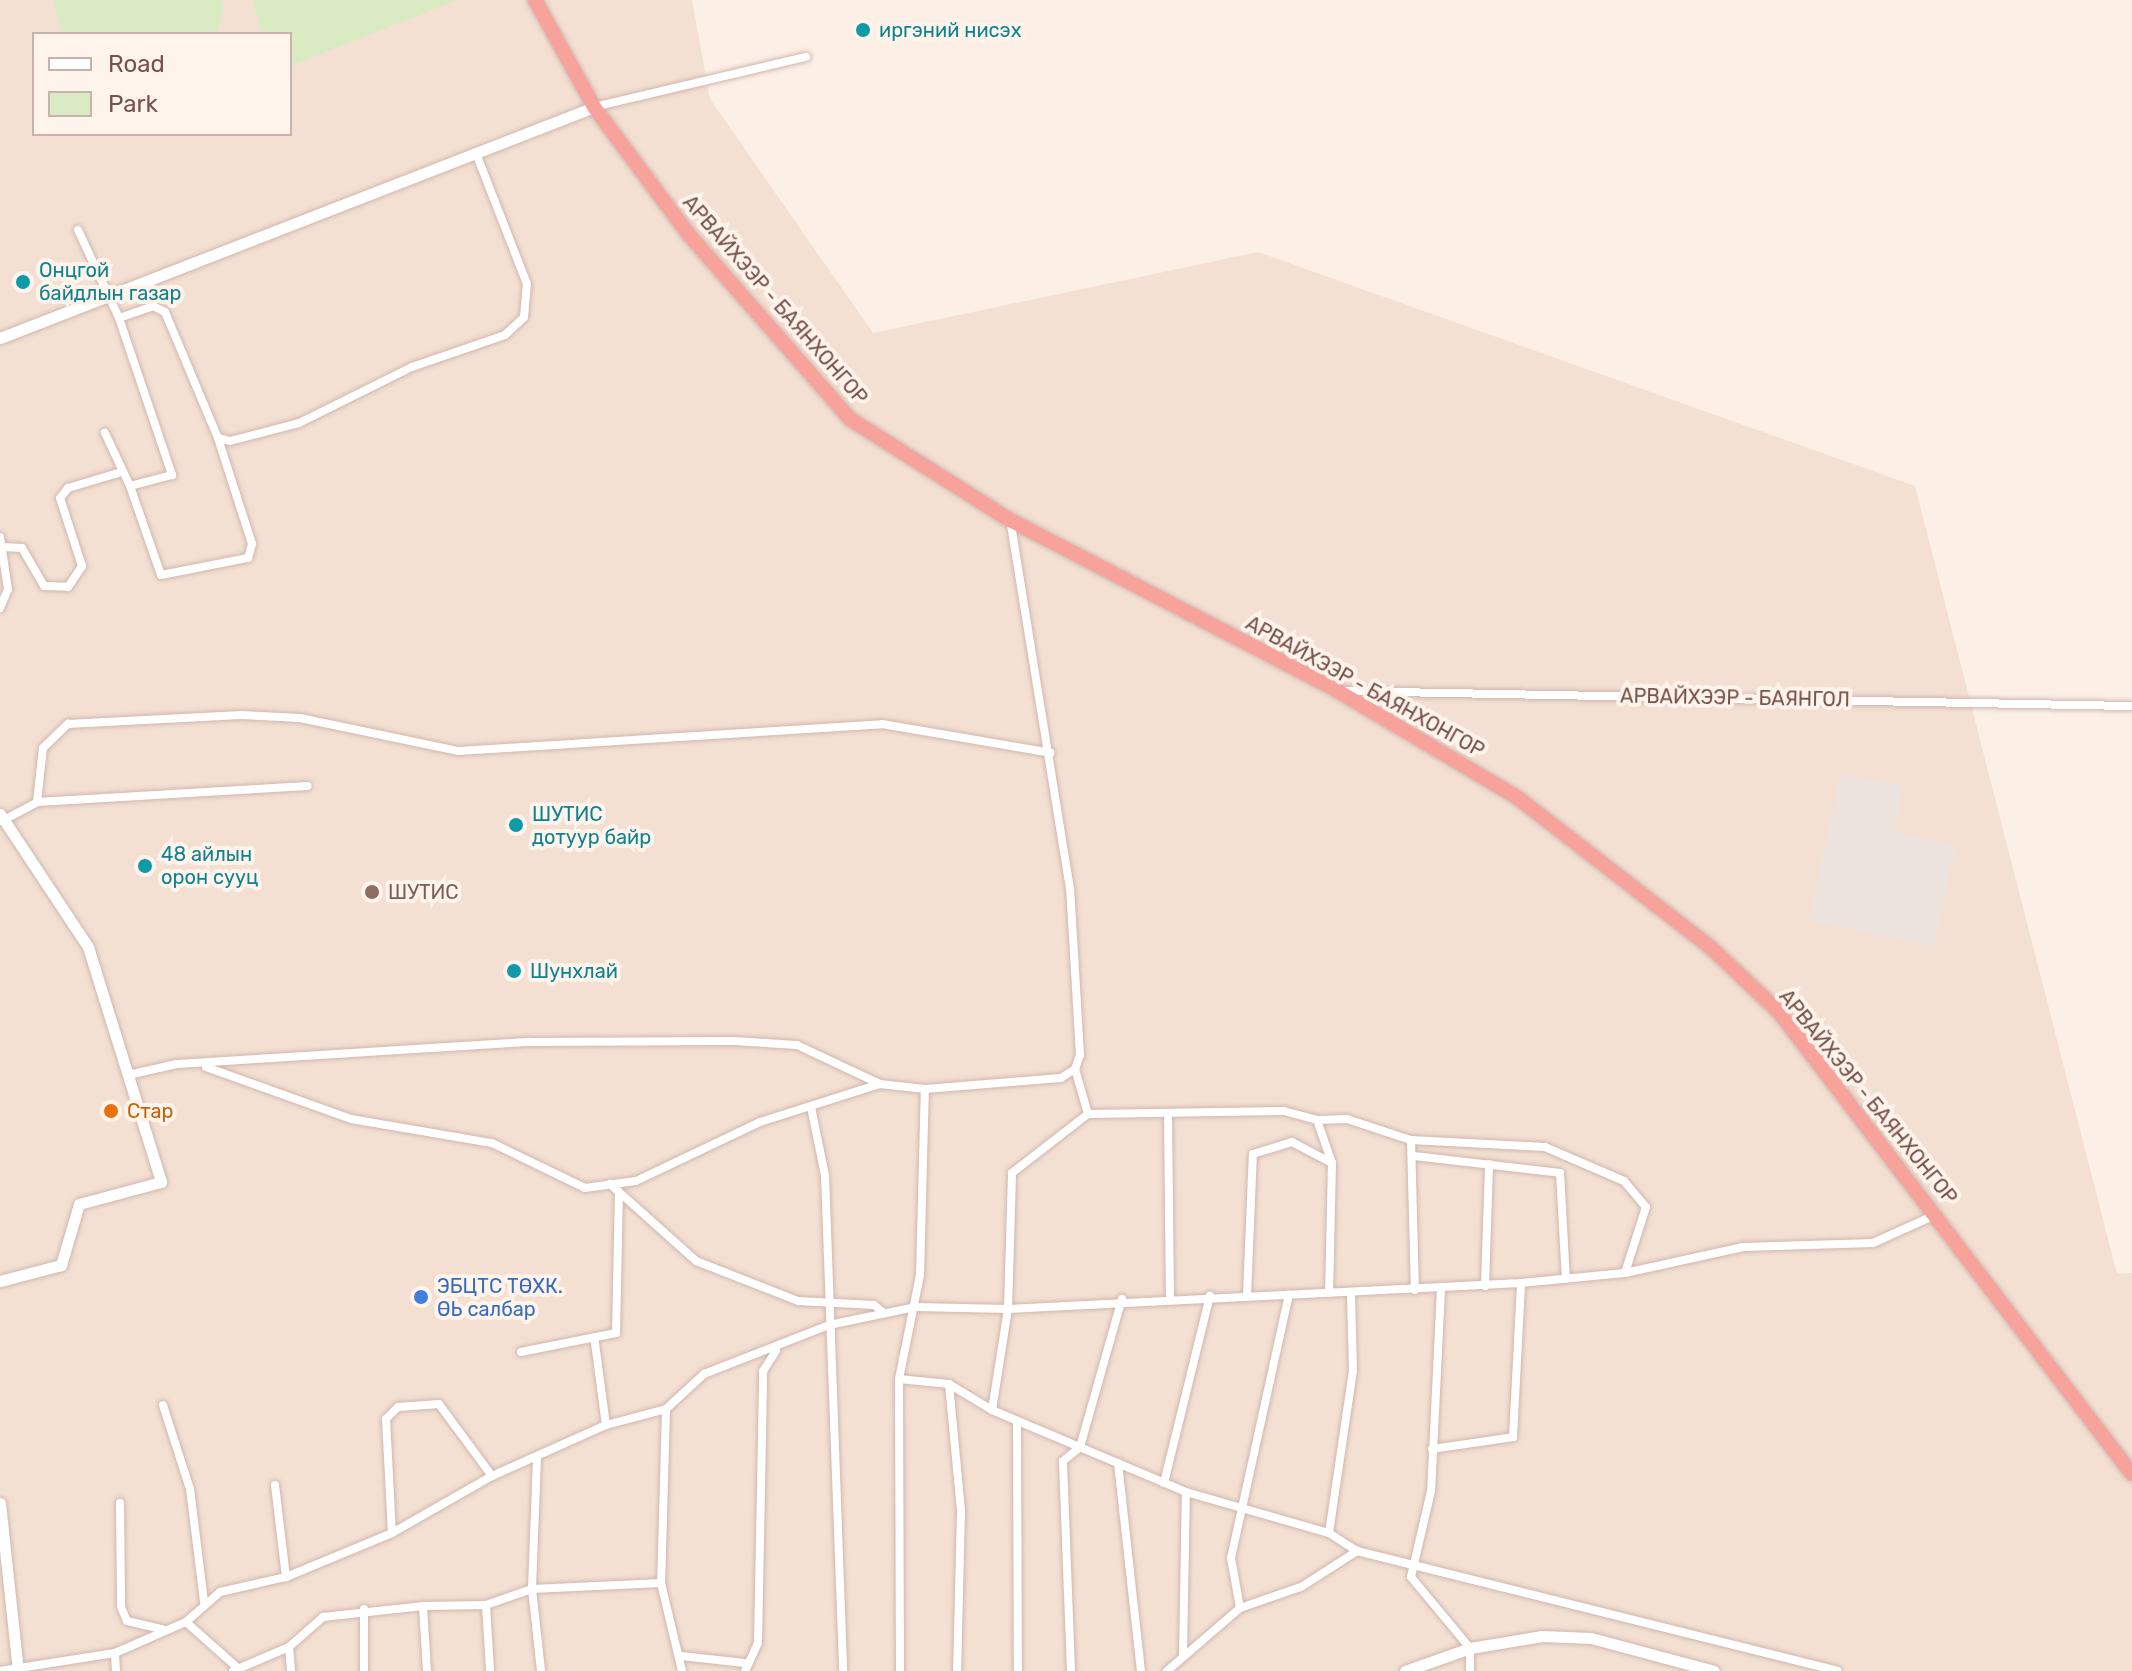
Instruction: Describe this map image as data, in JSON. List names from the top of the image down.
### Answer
{
  "streets": {
    "highway": ["АРВАЙХЭЭР - БАЯНХОНГОР"],
    "street": ["АРВАЙХЭЭР - БАЯНГОЛ"]
  },
  "crossings": [
    ["АРВАЙХЭЭР - БАЯНХОНГОР", "АРВАЙХЭЭР - БАЯНГОЛ"]
  ],
  "places": [
    "иргэний нисэх",
    "Онцгой байдлын газар",
    "ШУТИС дотуур байр",
    "48 айлын орон сууц",
    "ШУТИС",
    "Шунхлай",
    "Стар",
    "ЭБЦТС ТӨХК. ӨЬ салбар"
  ],
  "legend": ["Road", "Park"]
}
